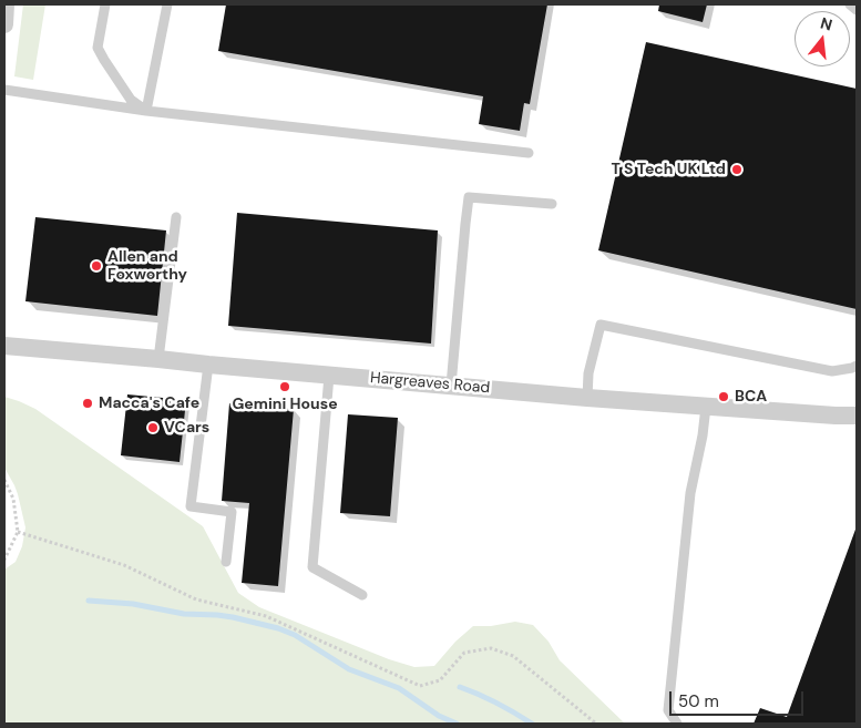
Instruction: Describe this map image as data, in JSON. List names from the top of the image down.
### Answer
{
  "streets": {
    "street": ["Hargreaves Road"]
  },
  "places": [
    "T S Tech UK Ltd",
    "Allen and Foxworthy",
    "Gemini House",
    "BCA",
    "Macca's Cafe",
    "VCars"
  ],
  "scale_bar": "50 m",
  "north": "top"
}
